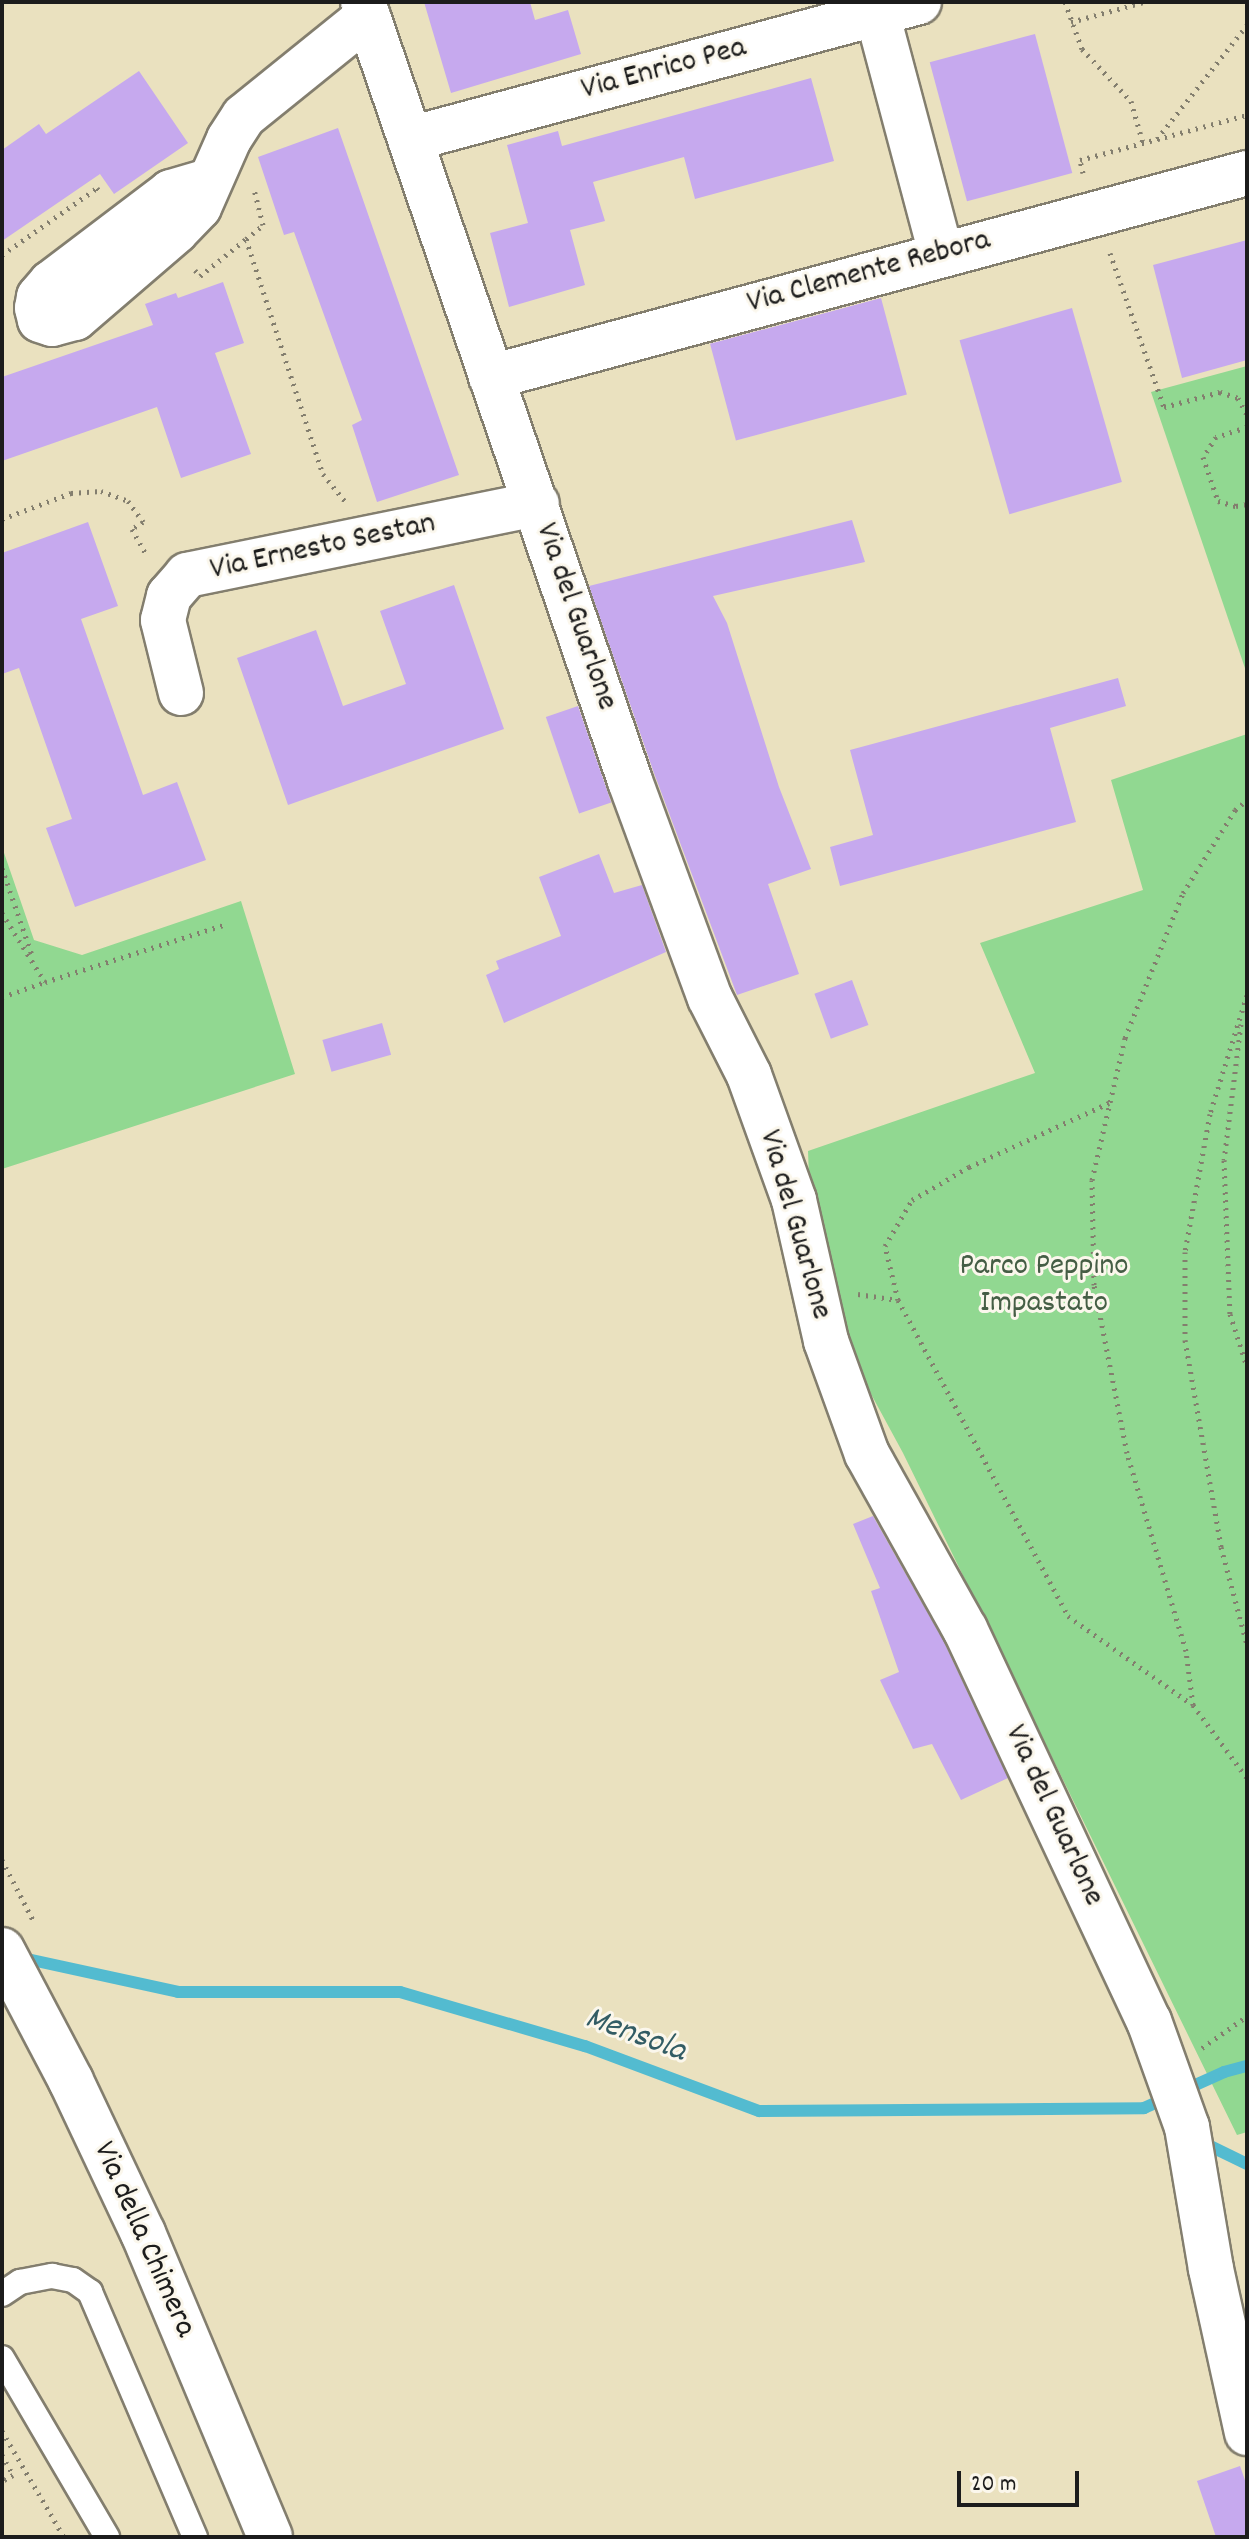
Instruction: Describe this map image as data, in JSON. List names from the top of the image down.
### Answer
{
  "streets": {
    "street": [
      "Via Enrico Pea",
      "Via Clemente Rebora",
      "Via Ernesto Sestan",
      "Via del Guarlone",
      "Via della Chimera"
    ]
  },
  "crossings": [
    ["Via Enrico Pea", "Via del Guarlone"],
    ["Via Clemente Rebora", "Via del Guarlone"],
    ["Via Ernesto Sestan", "Via del Guarlone"]
  ],
  "water": ["Mensola"],
  "parks": ["Parco Peppino Impastato"],
  "scale_bar": "20 m"
}
